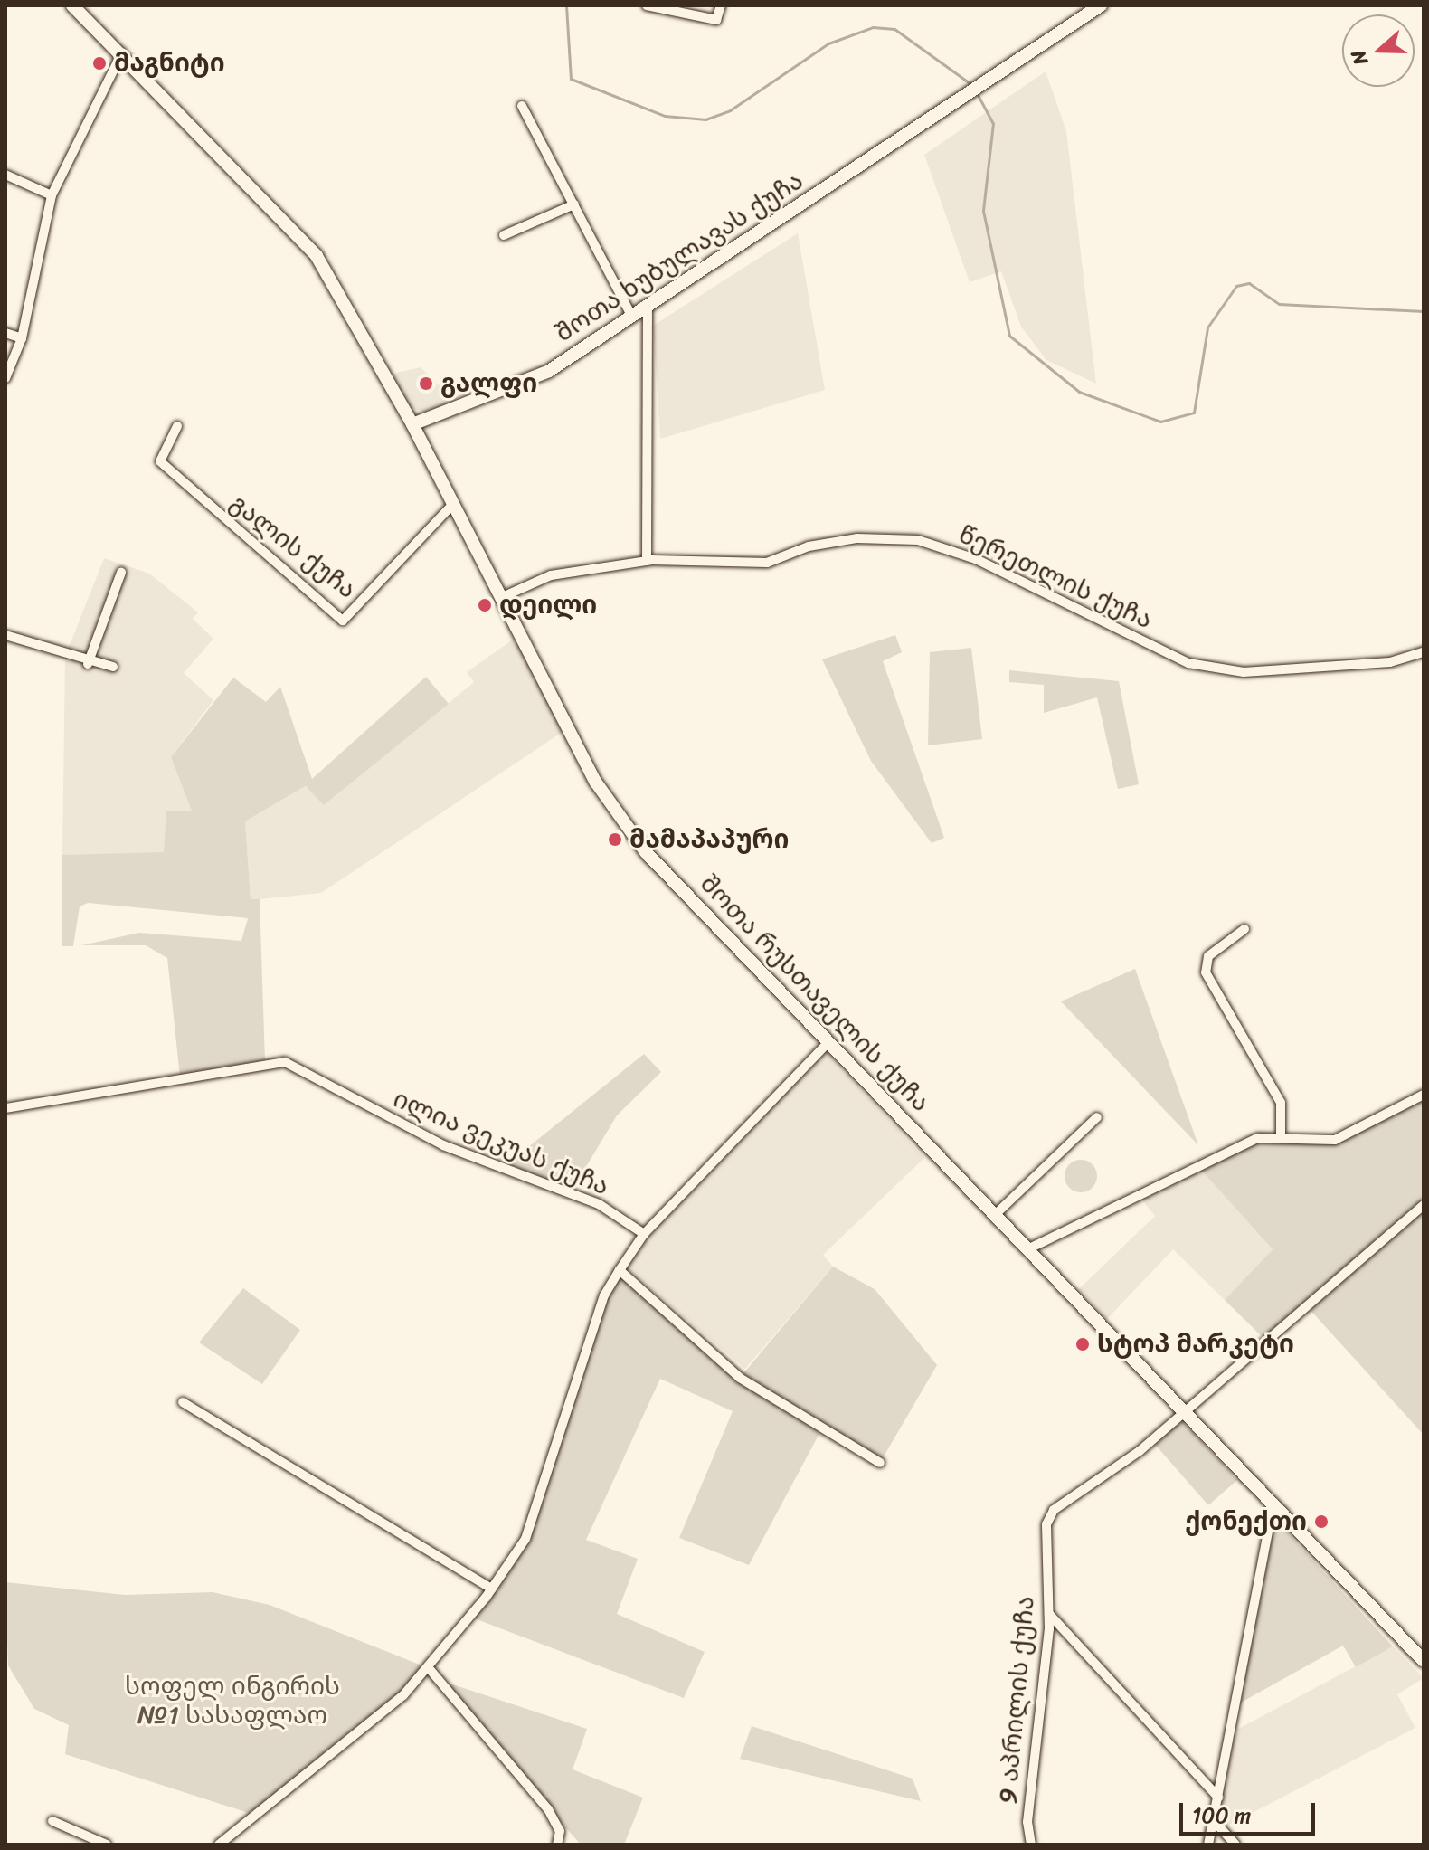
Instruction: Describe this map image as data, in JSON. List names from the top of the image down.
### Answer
{
  "streets": {
    "main road": ["შოთა ხუბულავას ქუჩა", "შოთა რუსთაველის ქუჩა"],
    "street": [
      "გალის ქუჩა",
      "წერეთლის ქუჩა",
      "ილია ვეკუას ქუჩა",
      "9 აპრილის ქუჩა"
    ]
  },
  "crossings": [
    ["შოთა ხუბულავას ქუჩა", "შოთა რუსთაველის ქუჩა"],
    ["გალის ქუჩა", "შოთა რუსთაველის ქუჩა"],
    ["წერეთლის ქუჩა", "შოთა რუსთაველის ქუჩა"],
    ["შოთა რუსთაველის ქუჩა", "9 აპრილის ქუჩა"]
  ],
  "parks": ["სოფელ ინგირის №1 სასაფლაო"],
  "places": [
    "მაგნიტი",
    "გალფი",
    "დეილი",
    "მამაპაპური",
    "სტოპ მარკეტი",
    "ქონექთი"
  ],
  "scale_bar": "100 m",
  "north": "left"
}
